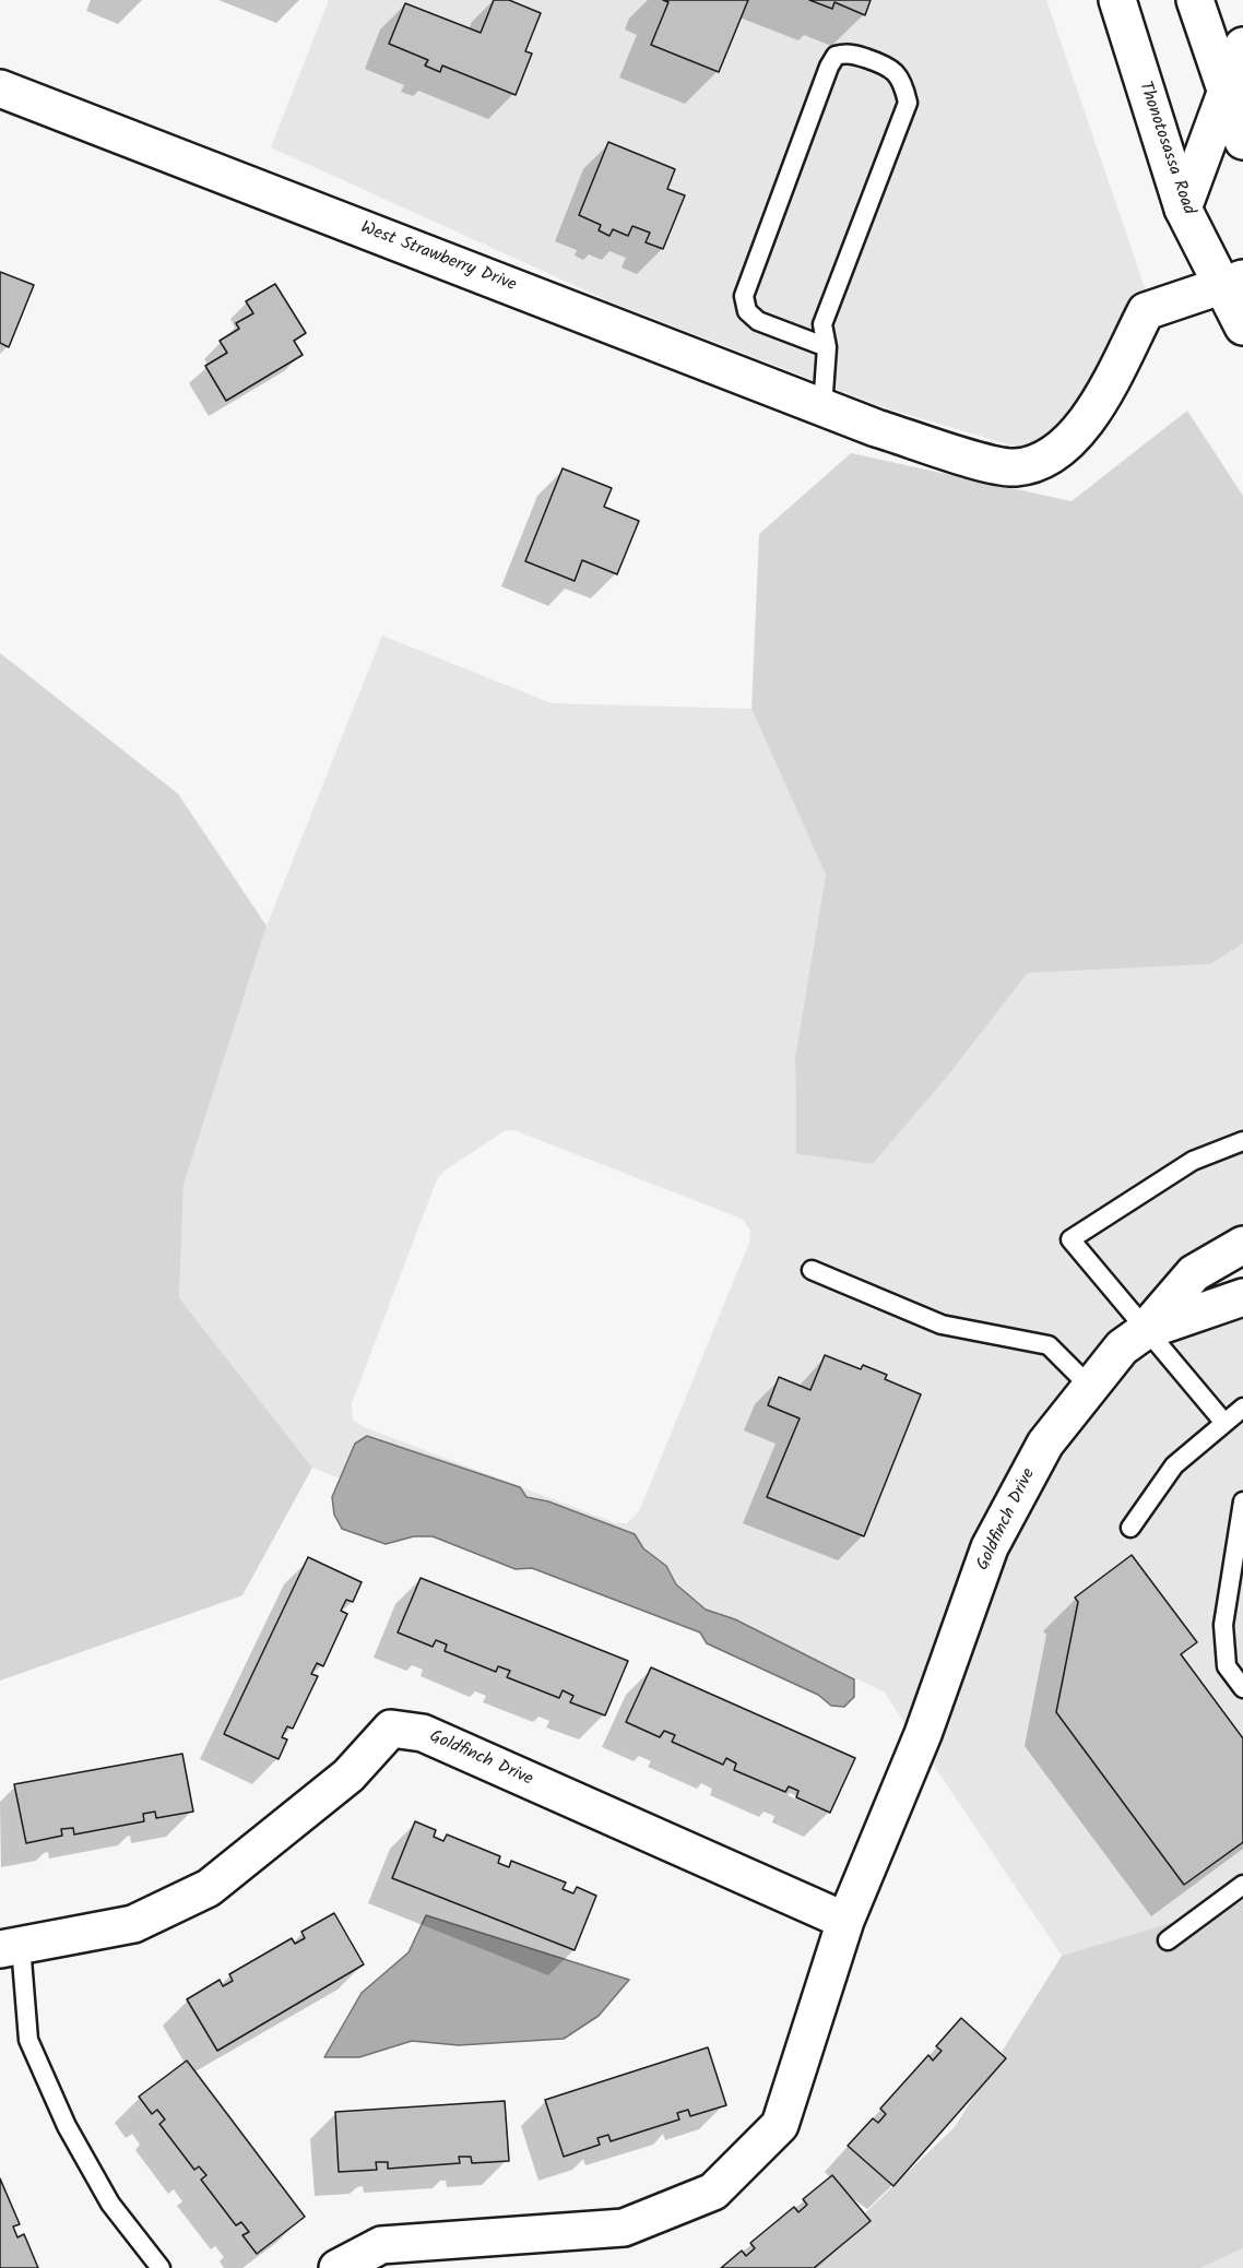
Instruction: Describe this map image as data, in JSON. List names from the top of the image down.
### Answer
{
  "streets": {
    "street": ["Thonotosassa Road", "West Strawberry Drive", "Goldfinch Drive"]
  },
  "crossings": [
    ["Thonotosassa Road", "West Strawberry Drive"]
  ]
}
